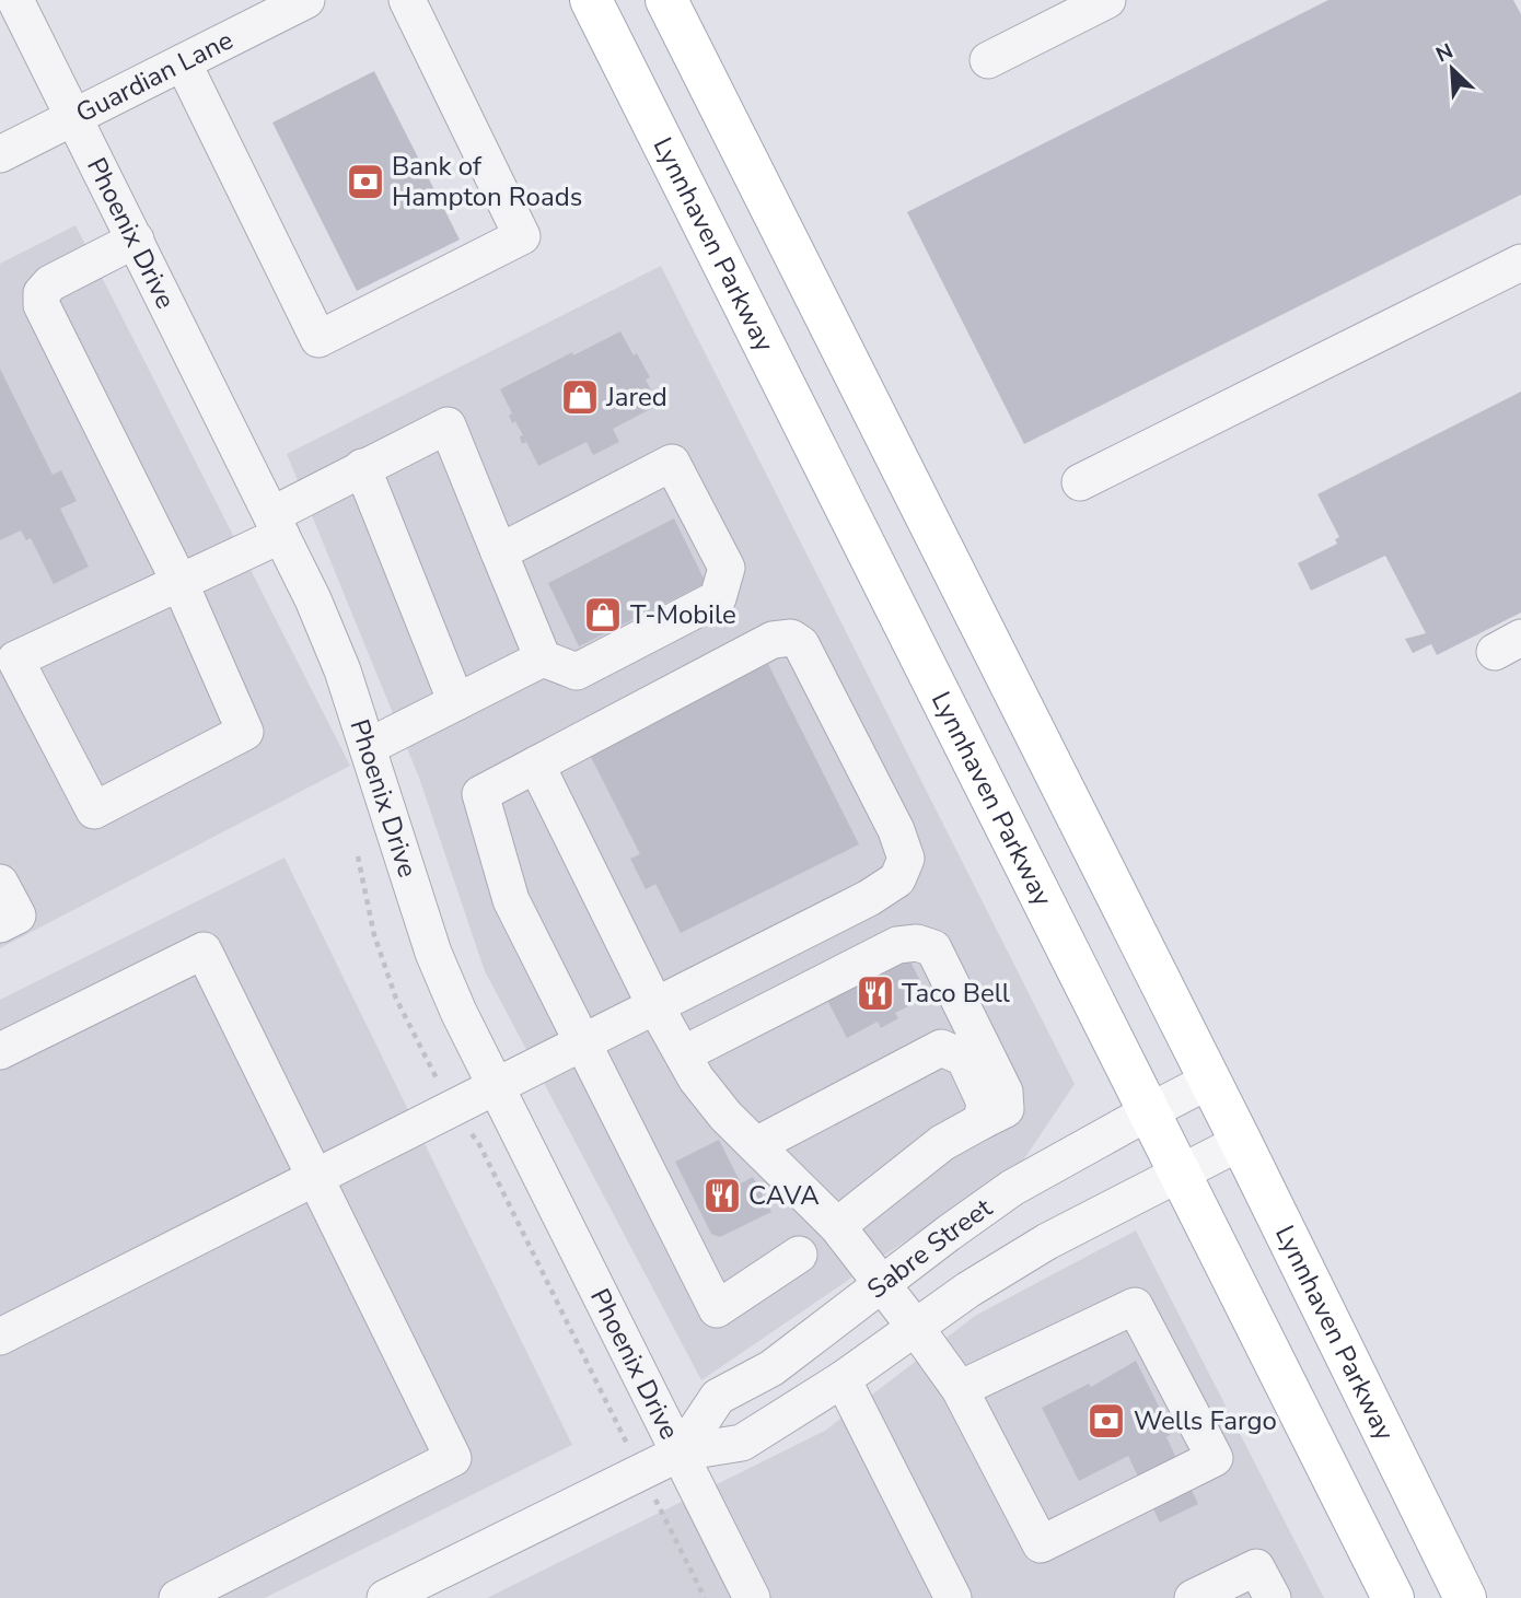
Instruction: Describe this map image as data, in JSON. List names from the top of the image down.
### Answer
{
  "streets": {
    "main road": ["Lynnhaven Parkway"],
    "street": ["Guardian Lane", "Phoenix Drive", "Sabre Street"]
  },
  "crossings": [
    ["Guardian Lane", "Phoenix Drive"],
    ["Phoenix Drive", "Sabre Street"],
    ["Lynnhaven Parkway", "Sabre Street"]
  ],
  "places": {
    "bank": ["Bank of Hampton Roads", "Wells Fargo"],
    "shop": ["Jared", "T-Mobile"],
    "restaurant": ["Taco Bell", "CAVA"]
  },
  "north": "top left"
}
